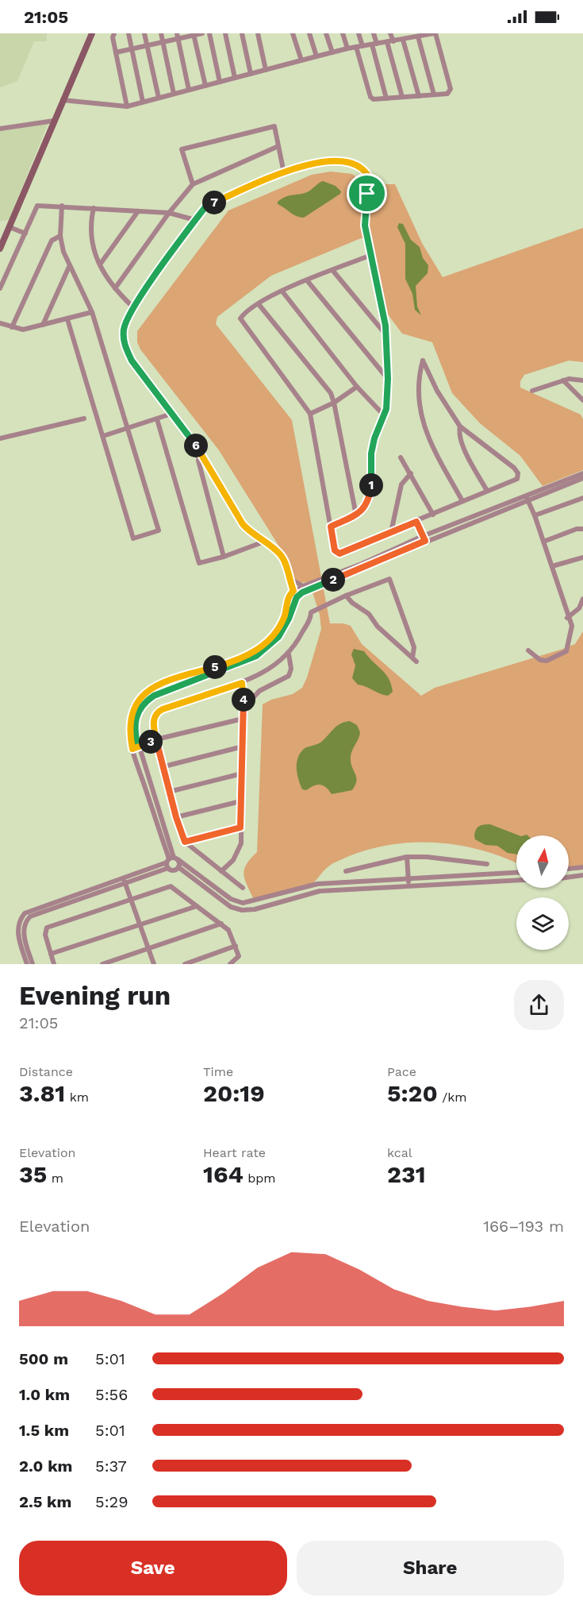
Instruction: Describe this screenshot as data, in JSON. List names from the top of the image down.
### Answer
{
  "north": "top",
  "page": {
    "status": "21:05",
    "pins": [
      "7",
      "6",
      "1",
      "2",
      "5",
      "4",
      "3"
    ],
    "heading": ["Evening run", "21:05"],
    "stats": [
      ["Distance", "3.81 km"],
      ["Time", "20:19"],
      ["Pace", "5:20 /km"],
      ["Elevation", "35 m"],
      ["Heart rate", "164 bpm"],
      ["kcal", "231"]
    ],
    "chart": ["Elevation", "166–193 m"],
    "list": [
      {
        "name": "500 m",
        "note": "5:01"
      },
      {
        "name": "1.0 km",
        "note": "5:56"
      },
      {
        "name": "1.5 km",
        "note": "5:01"
      },
      {
        "name": "2.0 km",
        "note": "5:37"
      },
      {
        "name": "2.5 km",
        "note": "5:29"
      }
    ],
    "buttons": ["Save", "Share"]
  }
}
